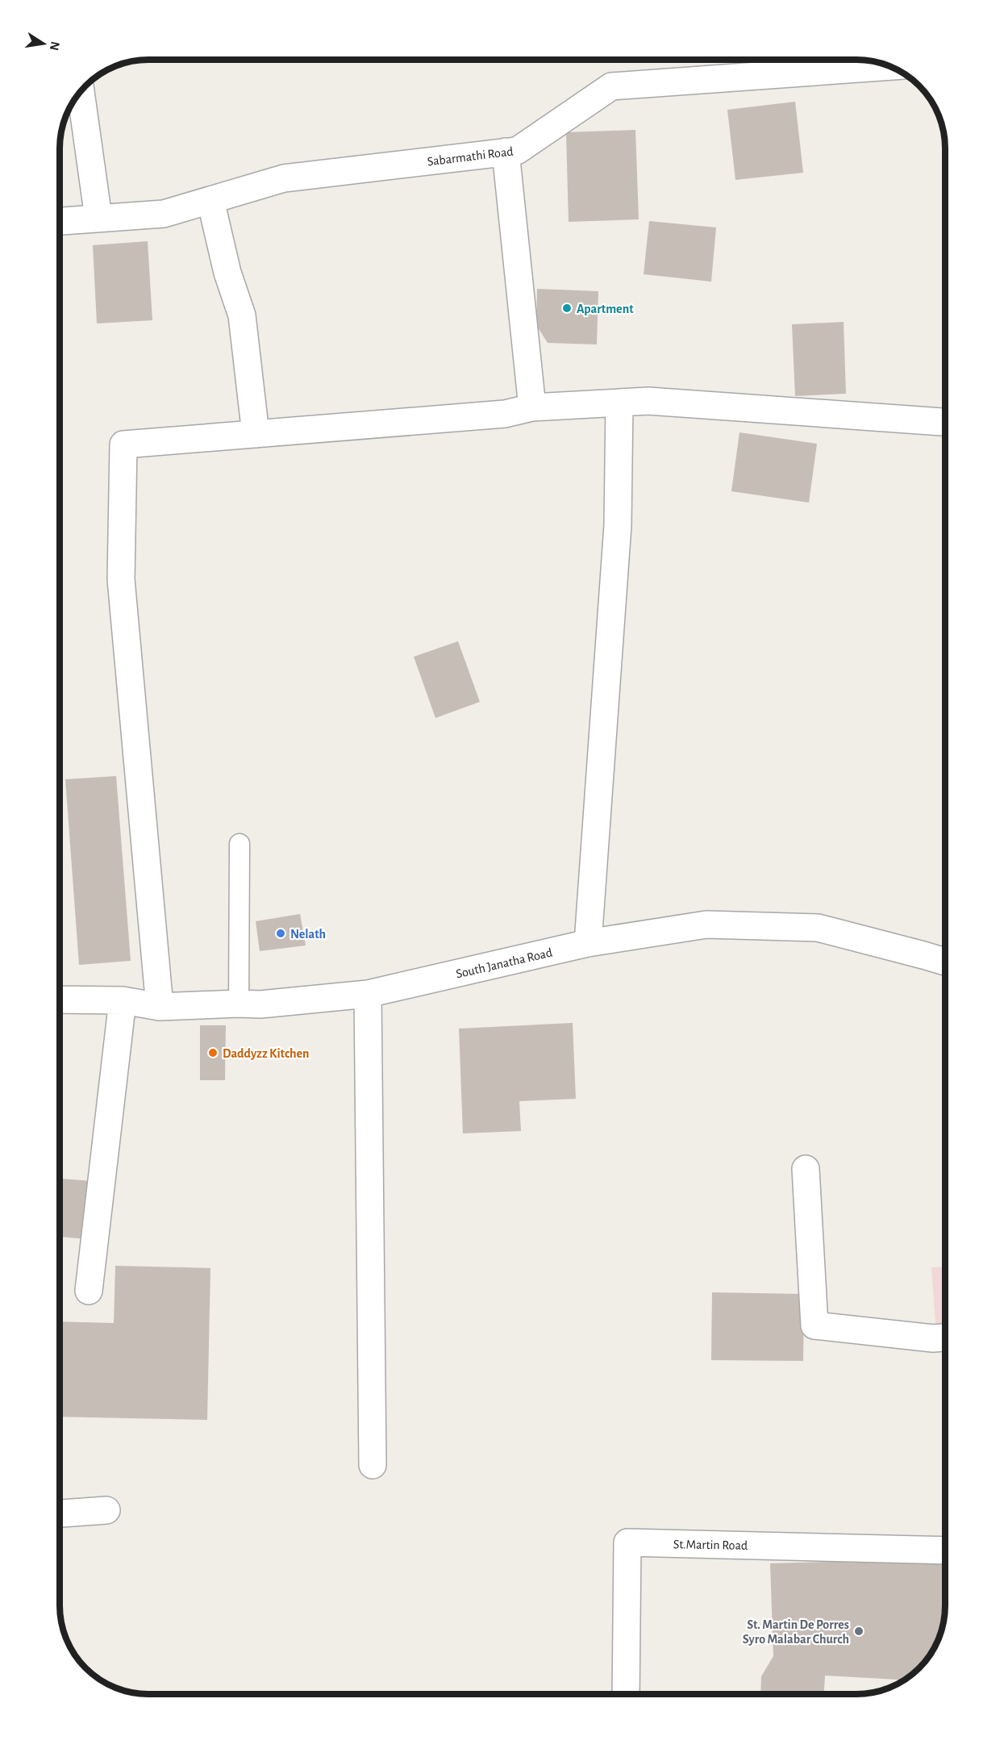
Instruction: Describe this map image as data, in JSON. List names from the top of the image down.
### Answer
{
  "streets": {
    "street": ["Sabarmathi Road", "South Janatha Road", "St.Martin Road"]
  },
  "places": [
    "Apartment",
    "Nelath",
    "Daddyzz Kitchen",
    "St. Martin De Porres Syro Malabar Church"
  ],
  "north": "right"
}
